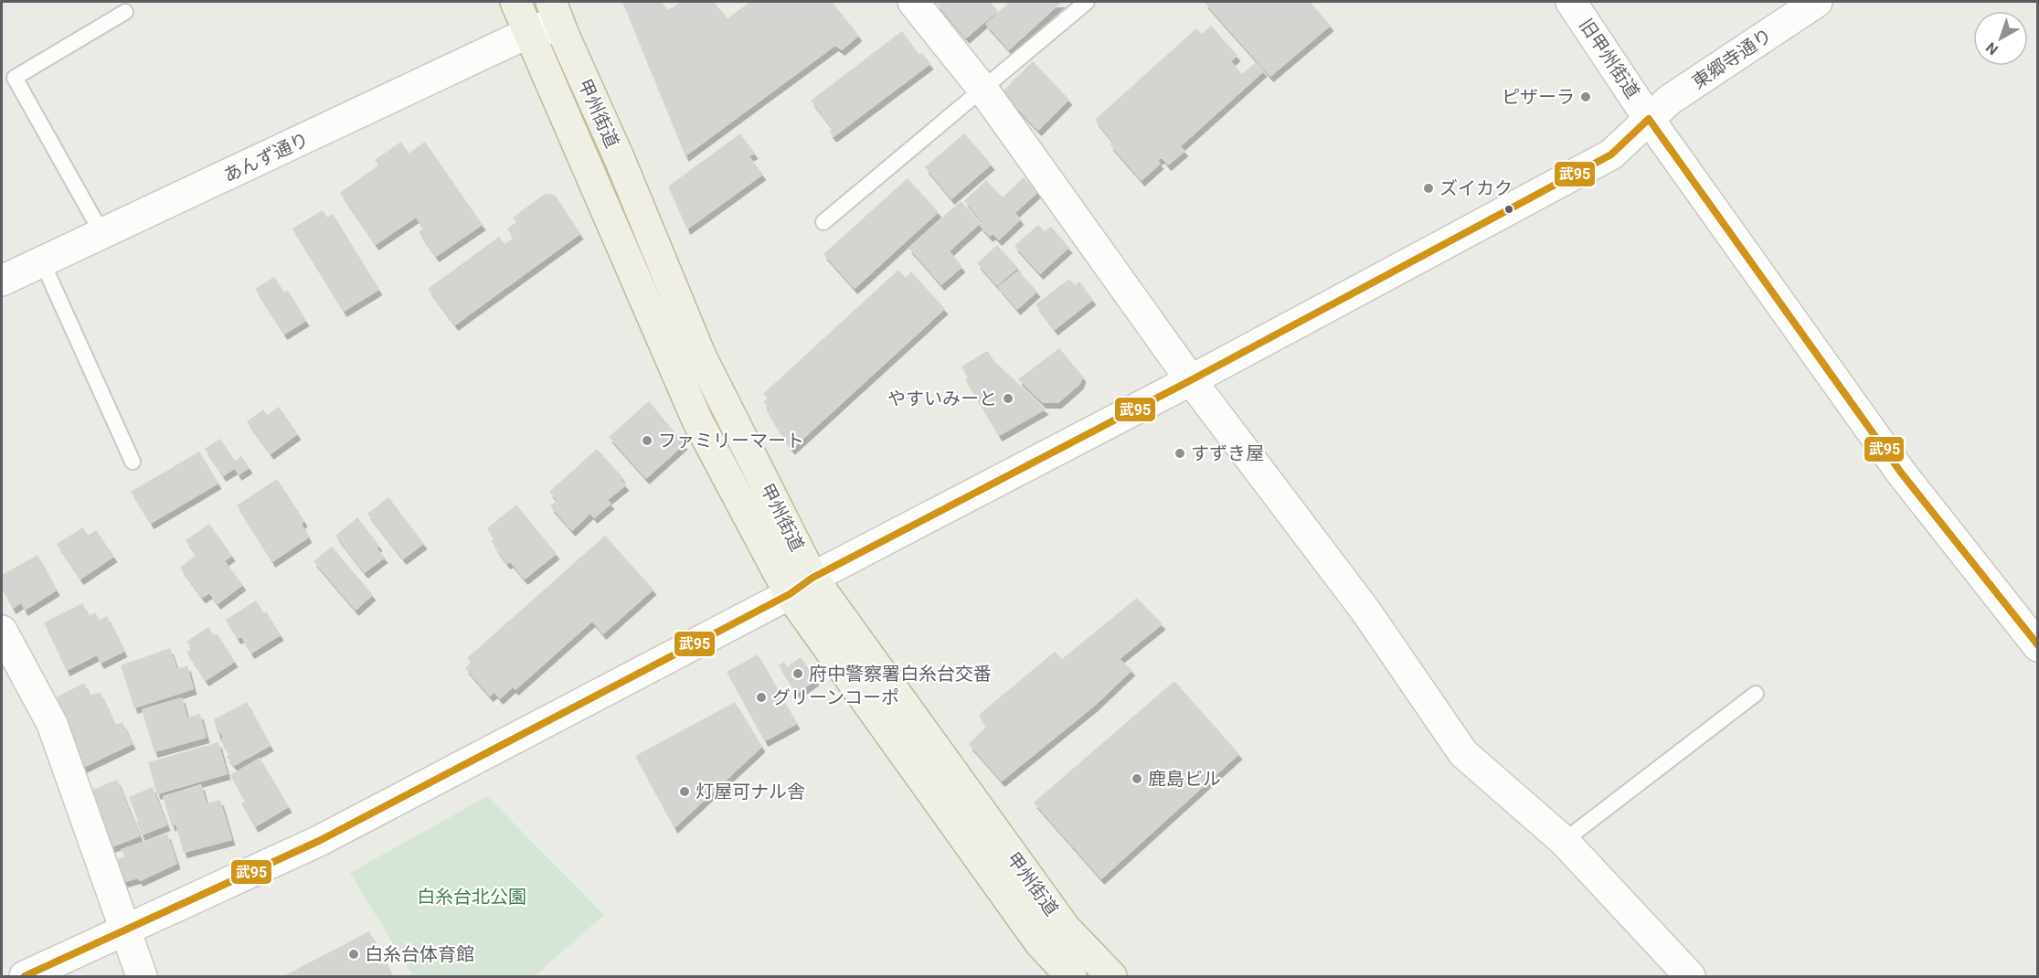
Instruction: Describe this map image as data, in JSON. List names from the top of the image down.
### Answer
{
  "streets": {
    "highway": ["甲州街道"],
    "street": ["旧甲州街道", "東郷寺通り", "あんず通り"]
  },
  "crossings": [
    ["旧甲州街道", "東郷寺通り"],
    ["東郷寺通り", "甲州街道"],
    ["甲州街道", "あんず通り"]
  ],
  "parks": ["白糸台北公園"],
  "places": [
    "ピザーラ",
    "ズイカク",
    "やすいみーと",
    "ファミリーマート",
    "すずき屋",
    "府中警察署白糸台交番",
    "グリーンコーポ",
    "鹿島ビル",
    "灯屋可ナル舎",
    "白糸台体育館"
  ],
  "lines": ["transit line 武95"],
  "north": "bottom left"
}
